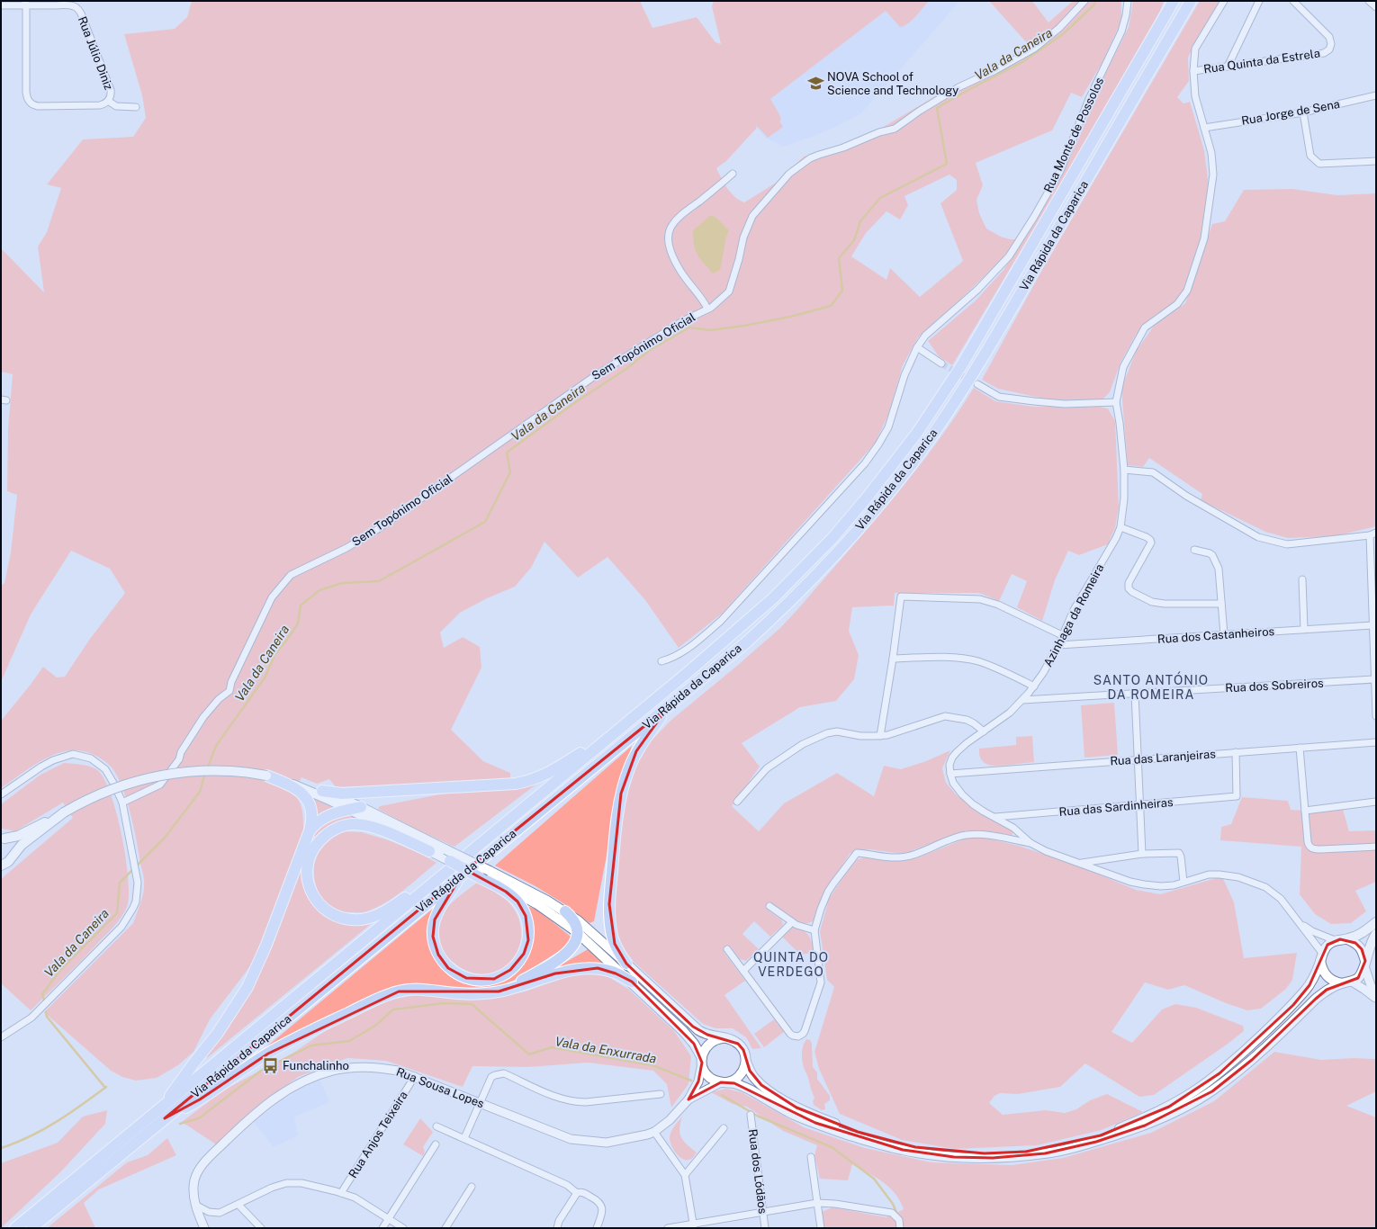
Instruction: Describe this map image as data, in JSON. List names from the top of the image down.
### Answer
{
  "streets": {
    "highway": ["Via Rápida da Caparica"],
    "street": [
      "Rua Júlio Diniz",
      "Rua Quinta da Estrela",
      "Rua Jorge de Sena",
      "Rua Monte de Possolos",
      "Sem Topónimo Oficial",
      "Azinhaga da Romeira",
      "Rua dos Castanheiros",
      "Rua dos Sobreiros",
      "Rua das Laranjeiras",
      "Rua das Sardinheiras",
      "Rua Sousa Lopes",
      "Rua Anjos Teixeira",
      "Rua dos Lódãos"
    ]
  },
  "crossings": [
    ["Rua Quinta da Estrela", "Azinhaga da Romeira"],
    ["Rua Jorge de Sena", "Azinhaga da Romeira"],
    ["Azinhaga da Romeira", "Rua dos Castanheiros"],
    ["Azinhaga da Romeira", "Rua dos Sobreiros"],
    ["Azinhaga da Romeira", "Rua das Laranjeiras"],
    ["Rua das Laranjeiras", "Rua das Sardinheiras"],
    ["Rua Sousa Lopes", "Rua Anjos Teixeira"]
  ],
  "districts": ["SANTO ANTÓNIO DA ROMEIRA", "QUINTA DO VERDEGO"],
  "water": ["Vala da Caneira", "Vala da Enxurrada"],
  "places": {
    "school or university": ["NOVA School of Science and Technology"],
    "bus stop": ["Funchalinho"]
  }
}
